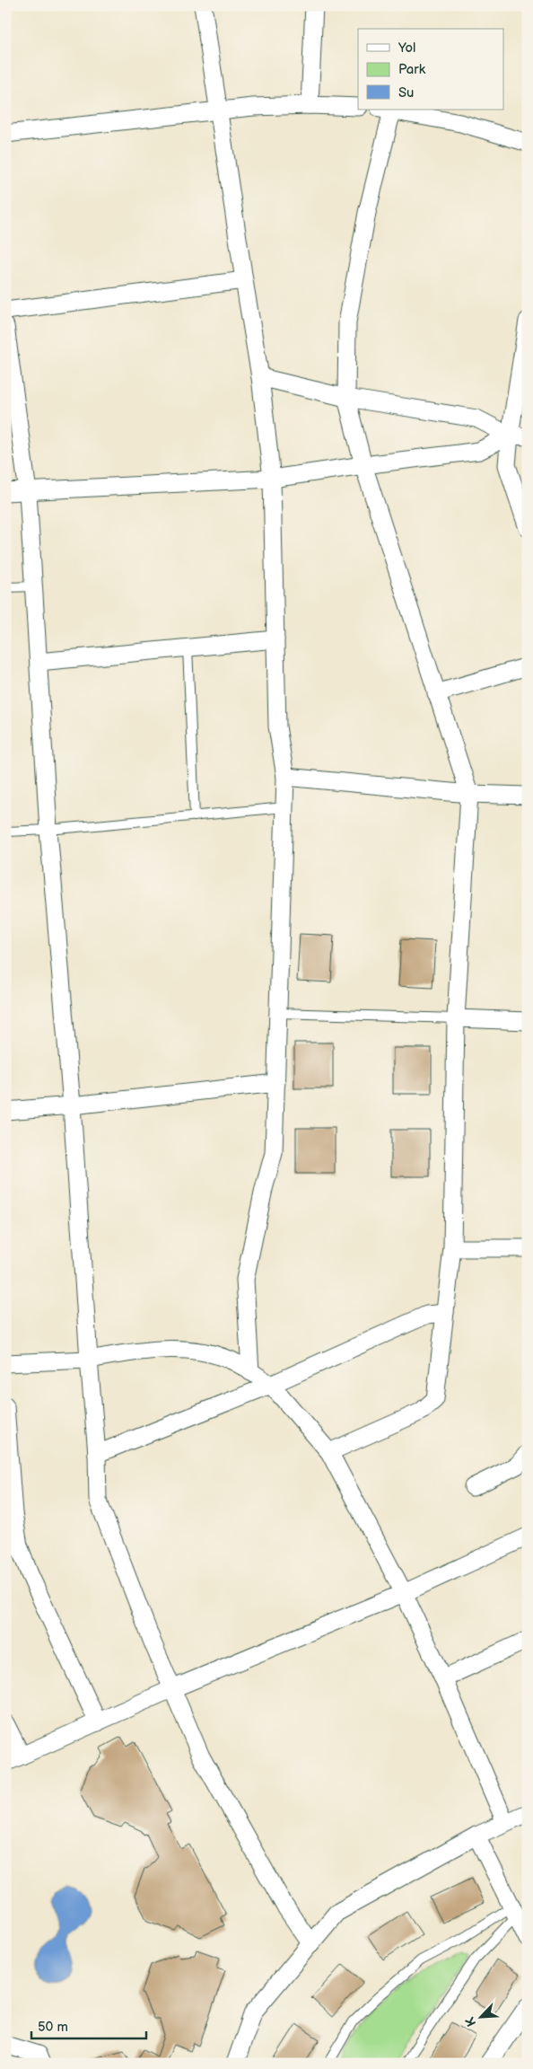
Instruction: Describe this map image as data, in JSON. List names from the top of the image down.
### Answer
{
  "legend": ["Yol", "Park", "Su"],
  "scale_bar": "50 m",
  "north": "bottom left"
}
